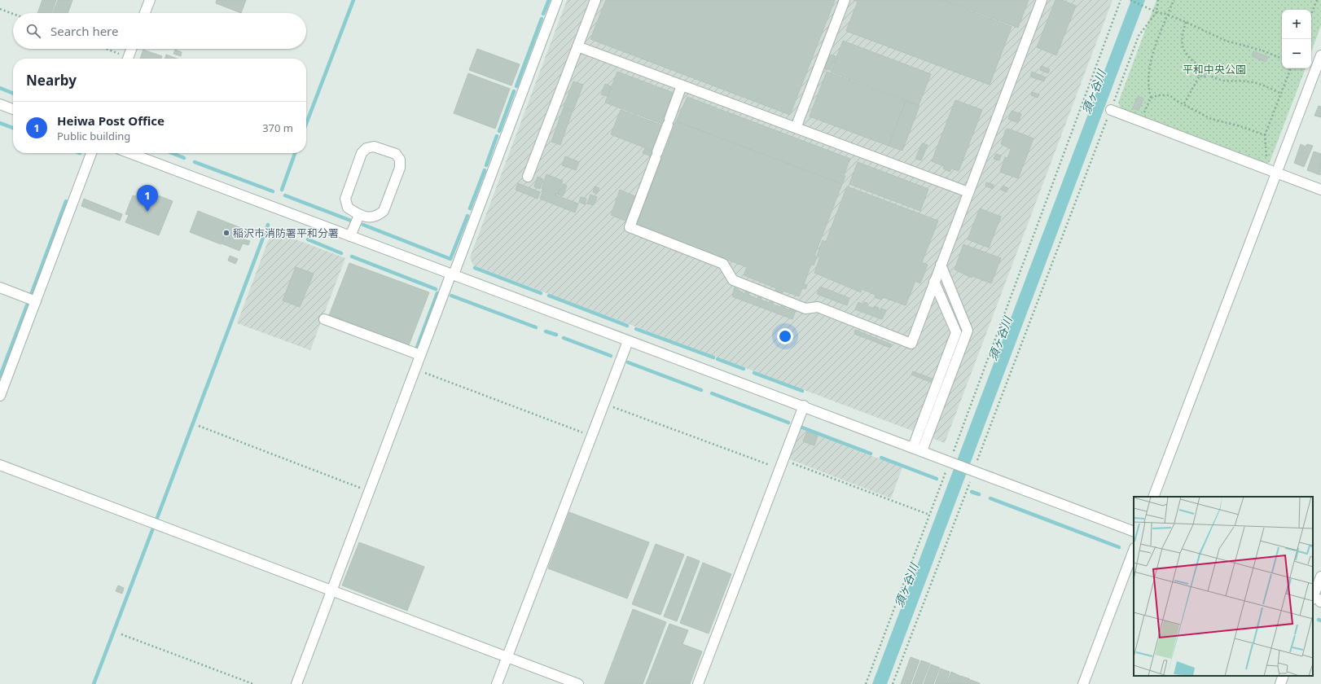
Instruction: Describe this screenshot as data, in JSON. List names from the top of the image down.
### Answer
{
  "water": ["須ヶ谷川"],
  "parks": ["平和中央公園"],
  "places": ["稲沢市消防署平和分署"],
  "page": {
    "map_buttons": ["+", "−"],
    "search": "Search here",
    "heading": "Nearby",
    "list": [
      {
        "mark": "1",
        "name": "Heiwa Post Office",
        "note": "Public building",
        "value": "370 m"
      }
    ],
    "pins": "1"
  }
}
